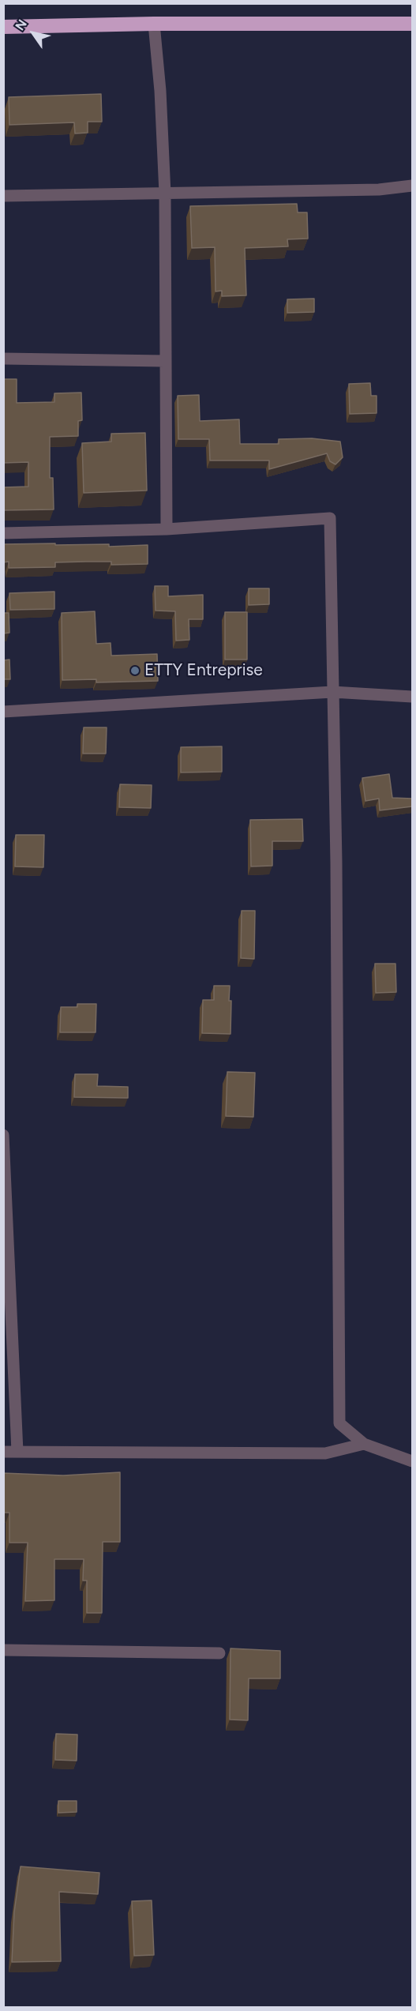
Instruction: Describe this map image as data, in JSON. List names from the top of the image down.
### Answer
{
  "places": ["ETTY Entreprise"],
  "north": "top left"
}
